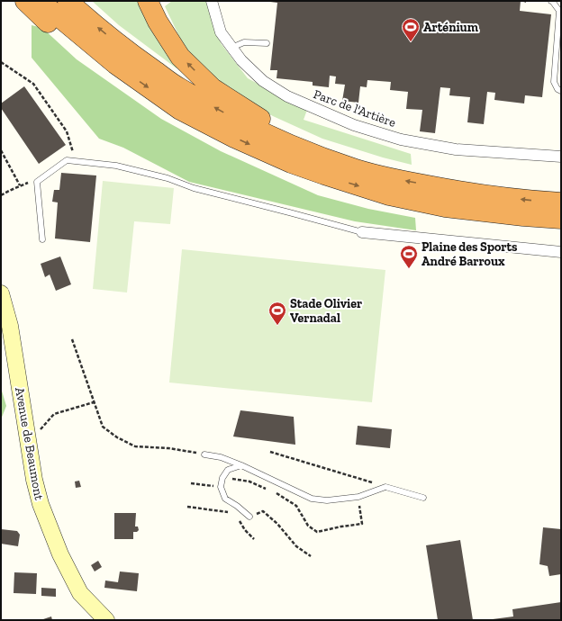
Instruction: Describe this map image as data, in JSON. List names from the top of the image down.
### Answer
{
  "streets": {
    "main road": ["Avenue de Beaumont"],
    "street": ["Parc de l'Artière"]
  },
  "places": {
    "sports": ["Arténium", "Plaine des Sports André Barroux", "Stade Olivier Vernadal"]
  }
}
